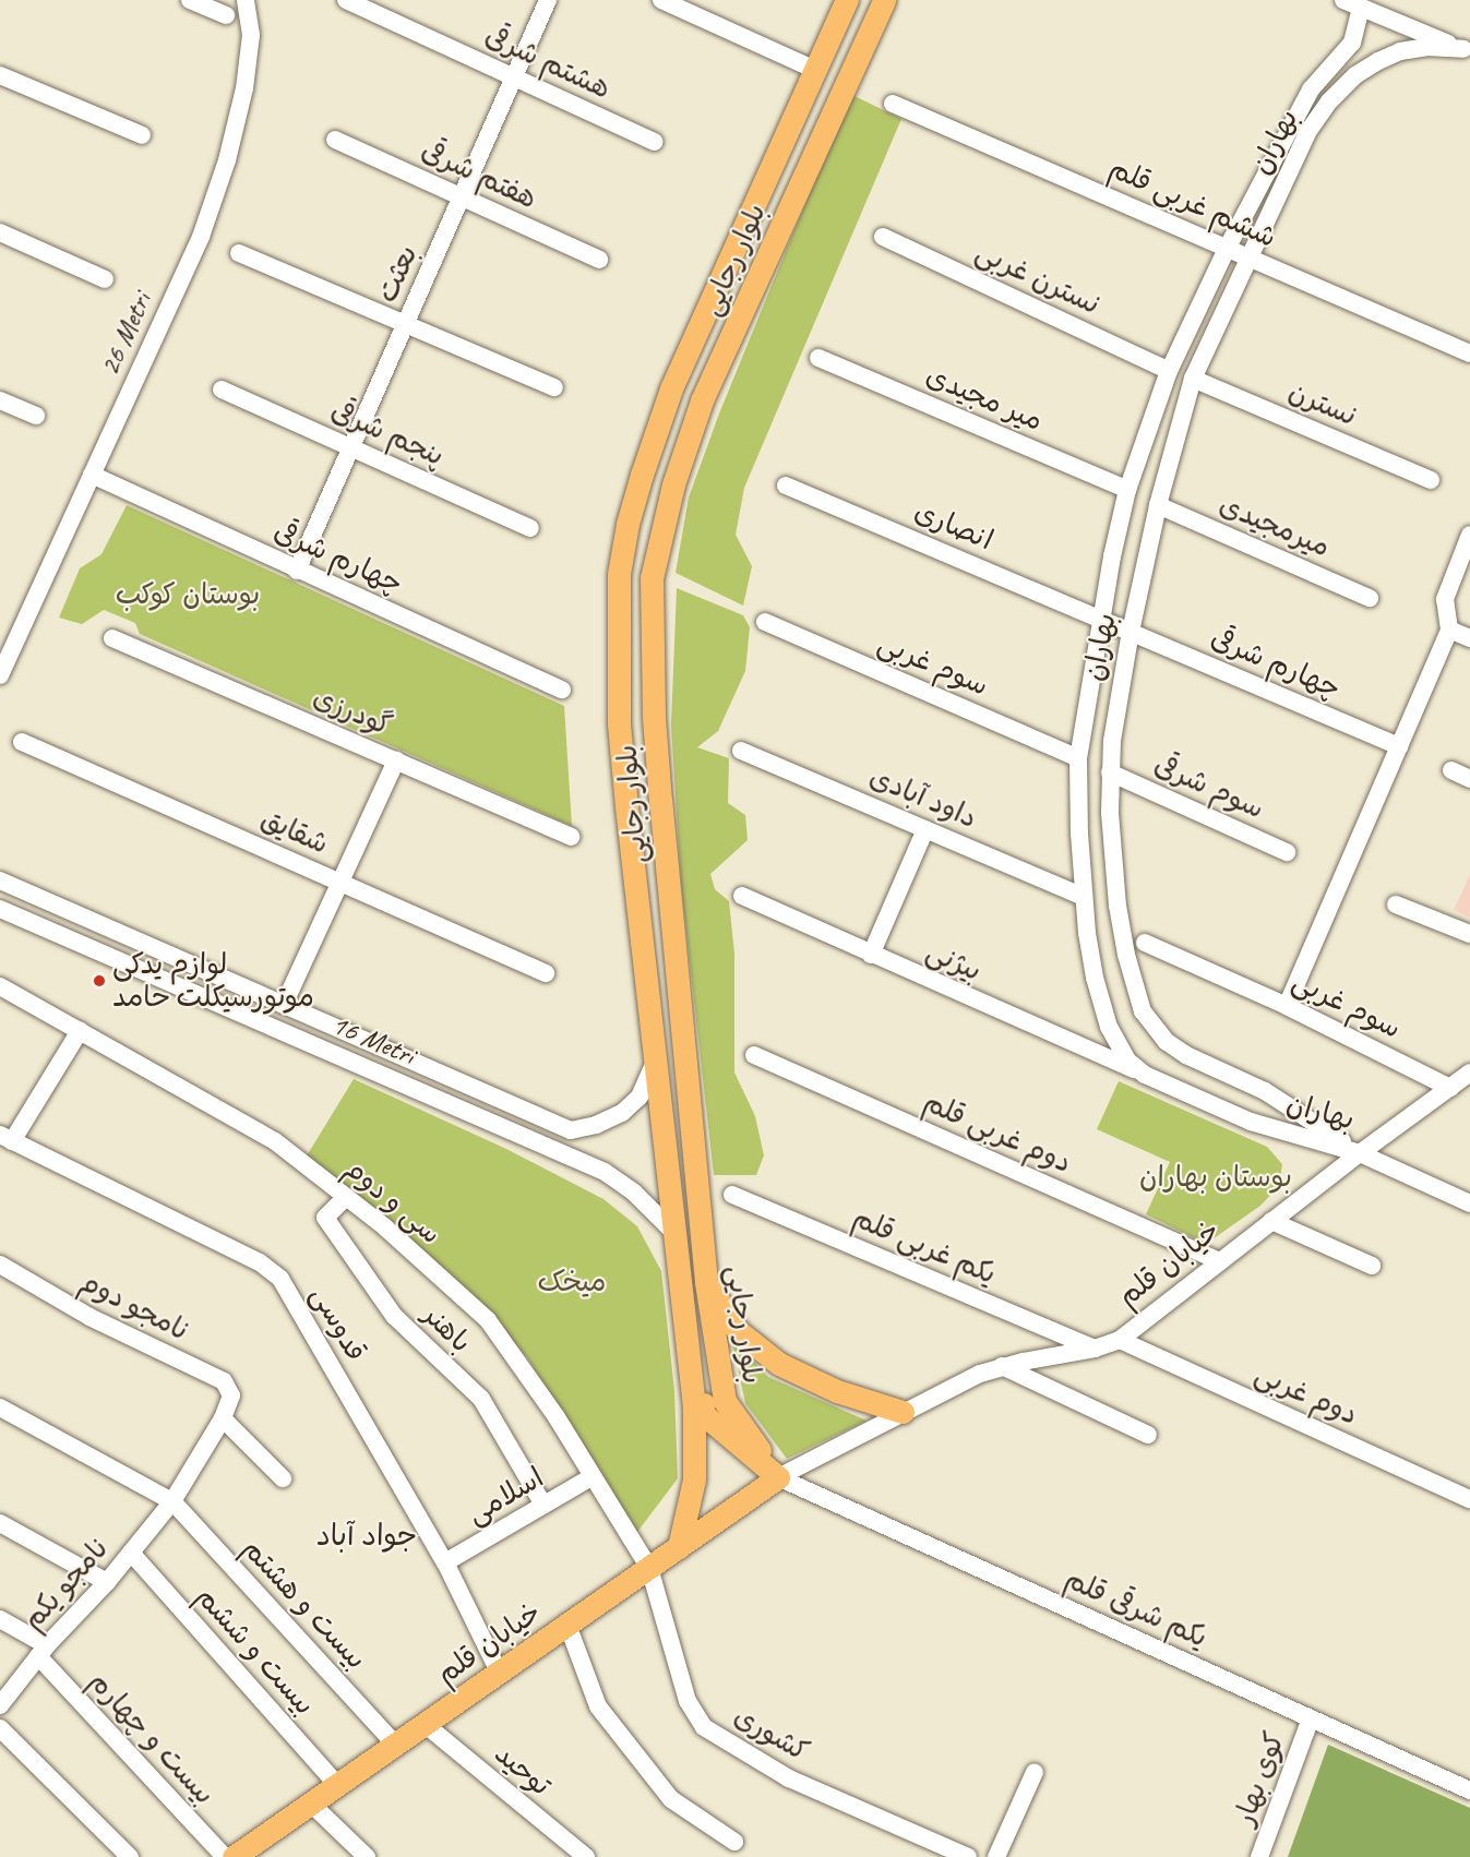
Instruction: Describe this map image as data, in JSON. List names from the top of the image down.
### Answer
{
  "streets": {
    "main road": ["بلوار رجایی", "خیابان قلم"],
    "street": [
      "هشتم شرقی",
      "بهاران",
      "هفتم شرقی",
      "ششم غربی قلم",
      "بعثت",
      "نسترن غربی",
      "26 Metri",
      "میر مجیدی",
      "نسترن",
      "پنجم شرقی",
      "انصاری",
      "میرمجیدی",
      "چهارم شرقی",
      "سوم غربی",
      "گودرزی",
      "سوم شرقی",
      "داود آبادی",
      "شقایق",
      "بیژنی",
      "16 Metri",
      "دوم غربی قلم",
      "سی و دوم",
      "یکم غربی قلم",
      "نامجو دوم",
      "قدوسی",
      "باهنر",
      "دوم غربی",
      "اسلامی",
      "نامجو یکم",
      "بیست و هشتم",
      "یکم شرقی قلم",
      "بیست و ششم",
      "کشوری",
      "بیست و چهارم",
      "توحید",
      "کوی بهار"
    ]
  },
  "crossings": [
    ["هشتم شرقی", "بعثت"],
    ["بهاران", "ششم غربی قلم"],
    ["بهاران", "نسترن غربی"],
    ["بهاران", "میر مجیدی"],
    ["بهاران", "نسترن"],
    ["بهاران", "انصاری"],
    ["بهاران", "میرمجیدی"],
    ["بهاران", "چهارم شرقی"],
    ["بهاران", "سوم غربی"],
    ["بهاران", "سوم شرقی"],
    ["بهاران", "داود آبادی"],
    ["بهاران", "بیژنی"],
    ["بهاران", "خیابان قلم"],
    ["هفتم شرقی", "بعثت"],
    ["بلوار رجایی", "16 Metri"],
    ["بلوار رجایی", "خیابان قلم"],
    ["بلوار رجایی", "یکم شرقی قلم"],
    ["بعثت", "پنجم شرقی"],
    ["بعثت", "چهارم شرقی"],
    ["26 Metri", "چهارم شرقی"],
    ["انصاری", "چهارم شرقی"],
    ["سوم غربی", "خیابان قلم"],
    ["دوم غربی قلم", "خیابان قلم"],
    ["سی و دوم", "خیابان قلم"],
    ["سی و دوم", "باهنر"],
    ["سی و دوم", "اسلامی"],
    ["سی و دوم", "کشوری"],
    ["یکم غربی قلم", "خیابان قلم"],
    ["خیابان قلم", "قدوسی"],
    ["خیابان قلم", "دوم غربی"],
    ["خیابان قلم", "بیست و هشتم"],
    ["خیابان قلم", "یکم شرقی قلم"],
    ["خیابان قلم", "بیست و ششم"],
    ["خیابان قلم", "کشوری"],
    ["خیابان قلم", "توحید"],
    ["نامجو دوم", "نامجو یکم"],
    ["قدوسی", "اسلامی"],
    ["باهنر", "اسلامی"],
    ["نامجو یکم", "بیست و هشتم"],
    ["نامجو یکم", "بیست و ششم"],
    ["نامجو یکم", "بیست و چهارم"],
    ["یکم شرقی قلم", "کوی بهار"]
  ],
  "districts": ["جواد آباد"],
  "parks": ["بوستان کوکب", "بوستان بهاران", "میخک"],
  "places": ["لوازم یدکی موتورسیکلت حامد"]
}
